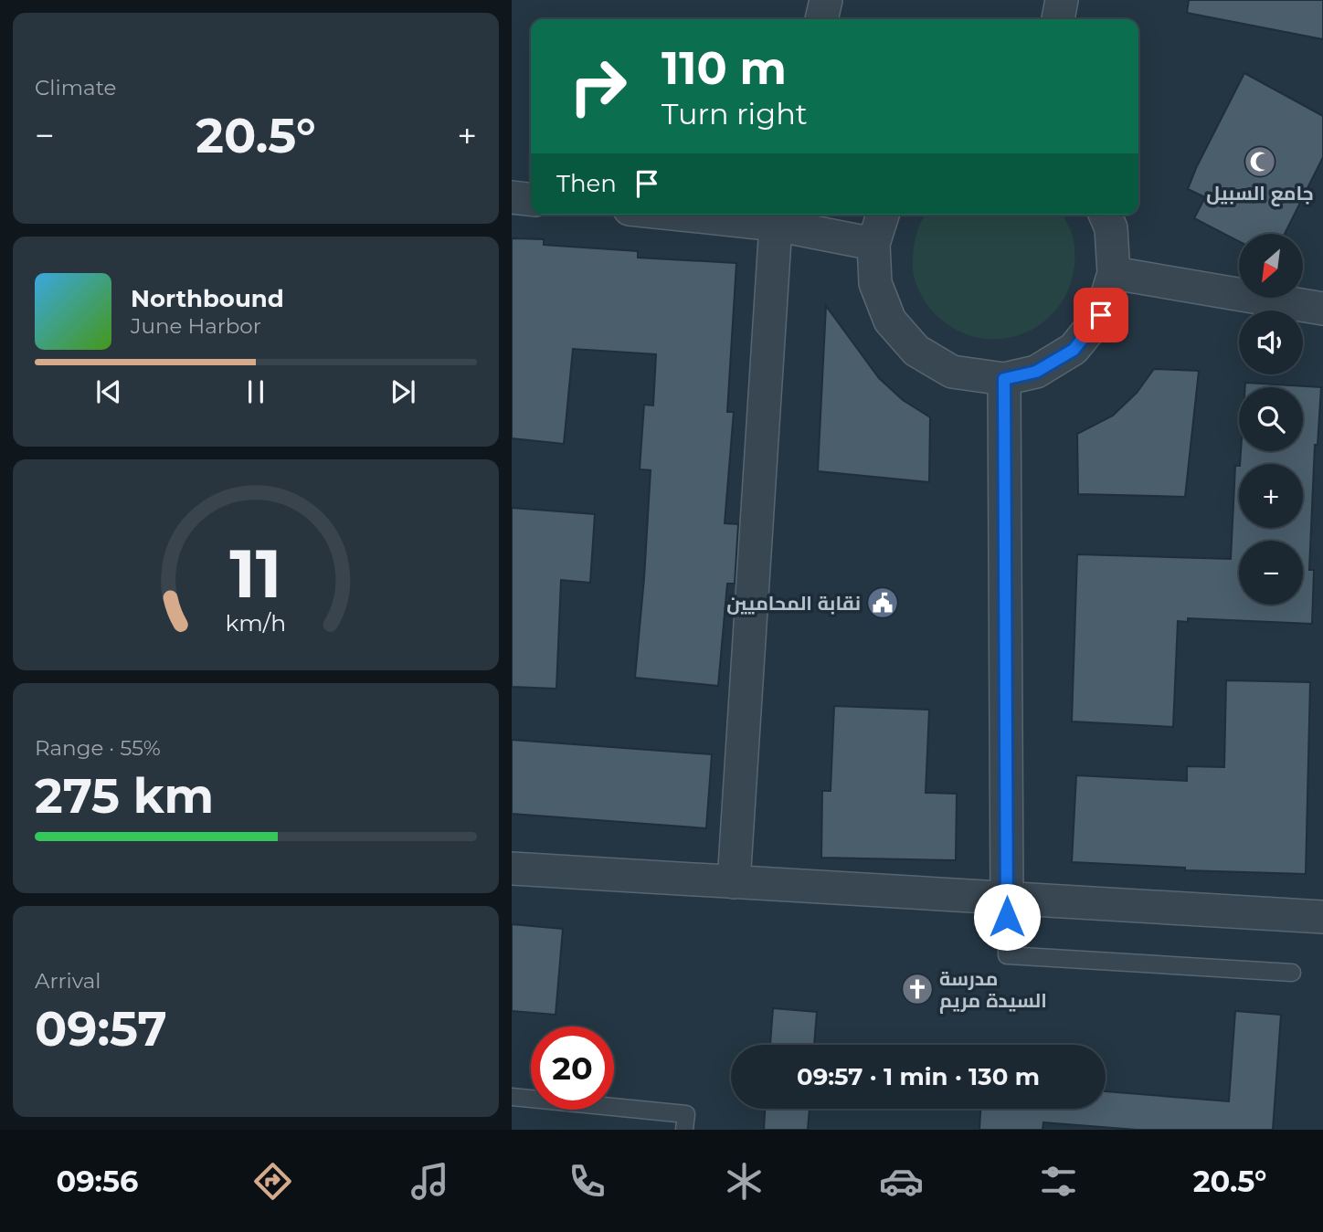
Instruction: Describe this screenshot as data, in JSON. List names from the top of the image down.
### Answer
{
  "places": {
    "mosque": ["جامع السبيل"],
    "public building": ["نقابة المحاميين"],
    "church": ["مدرسة السيدة مريم"]
  },
  "north": "bottom left",
  "page": {
    "tile": [
      "Climate",
      ["Range · 55%", "275 km"],
      ["Arrival", "09:57"]
    ],
    "turn": ["110 m", "Turn right"],
    "heat": ["−", "20.5°", "+"],
    "then": "Then",
    "map_buttons": ["+", "−"],
    "song": ["Northbound", "June Harbor"],
    "limit": "20",
    "trip": "09:57 · 1 min · 130 m",
    "tabs": ["09:56", "20.5°"],
    "gauge": ["11", "km/h"]
  }
}
